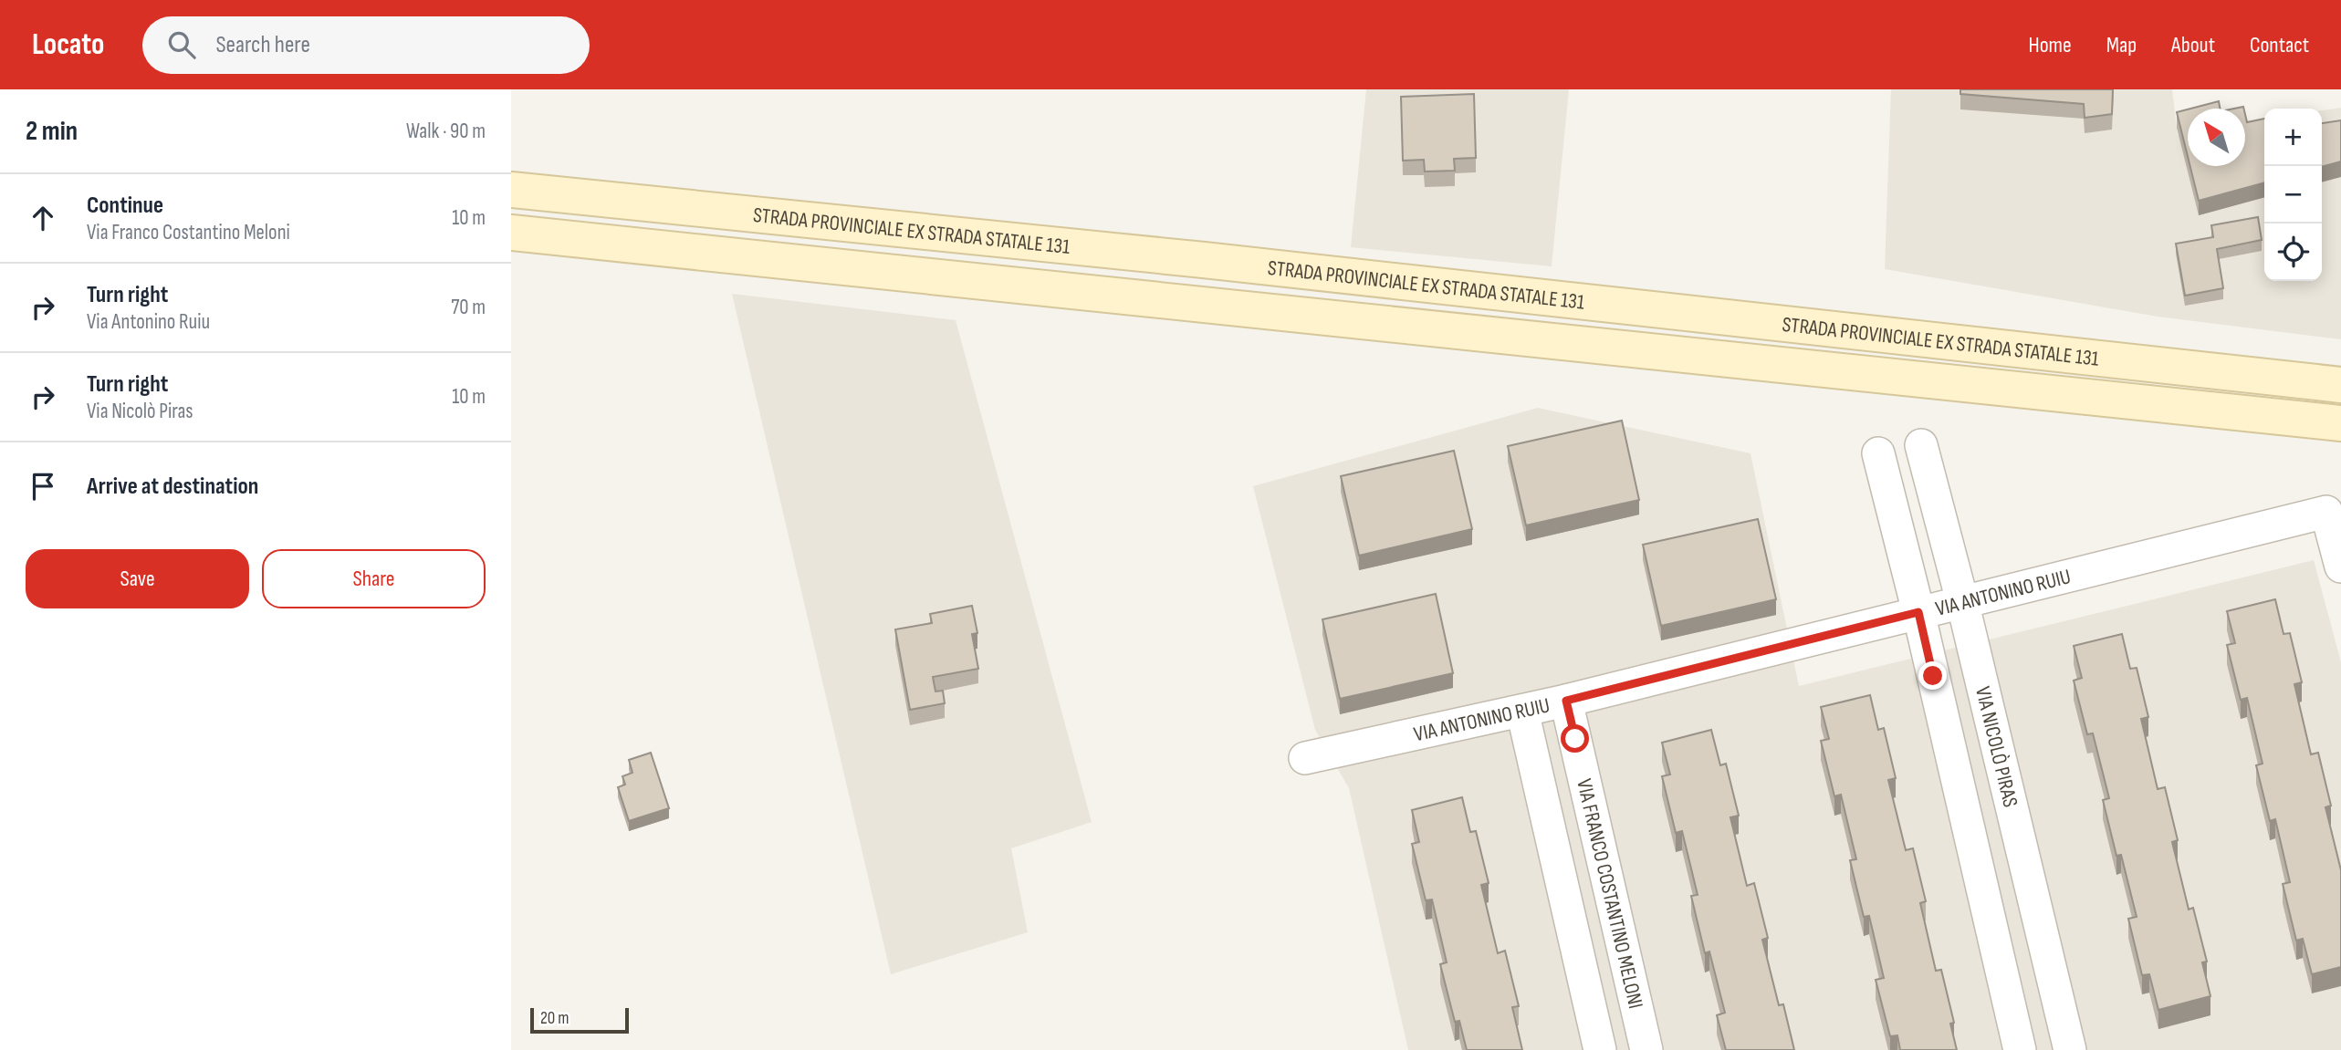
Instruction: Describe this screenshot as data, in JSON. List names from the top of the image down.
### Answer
{
  "streets": {
    "main road": ["STRADA PROVINCIALE EX STRADA STATALE 131"],
    "street": ["VIA ANTONINO RUIU", "VIA NICOLÒ PIRAS", "VIA FRANCO COSTANTINO MELONI"]
  },
  "crossings": [
    ["VIA ANTONINO RUIU", "VIA NICOLÒ PIRAS"],
    ["VIA ANTONINO RUIU", "VIA FRANCO COSTANTINO MELONI"]
  ],
  "scale_bar": "20 m",
  "north": "top left",
  "page": {
    "header": "Locato",
    "search": "Search here",
    "nav": [
      "Home",
      "Map",
      "About",
      "Contact"
    ],
    "heading": ["2 min", "Walk · 90 m"],
    "map_buttons": ["+", "−"],
    "list": [
      ["Continue", "Via Franco Costantino Meloni", "10 m"],
      ["Turn right", "Via Antonino Ruiu", "70 m"],
      ["Turn right", "Via Nicolò Piras", "10 m"],
      "Arrive at destination"
    ],
    "buttons": ["Save", "Share"],
    "scale": "20 m"
  }
}
